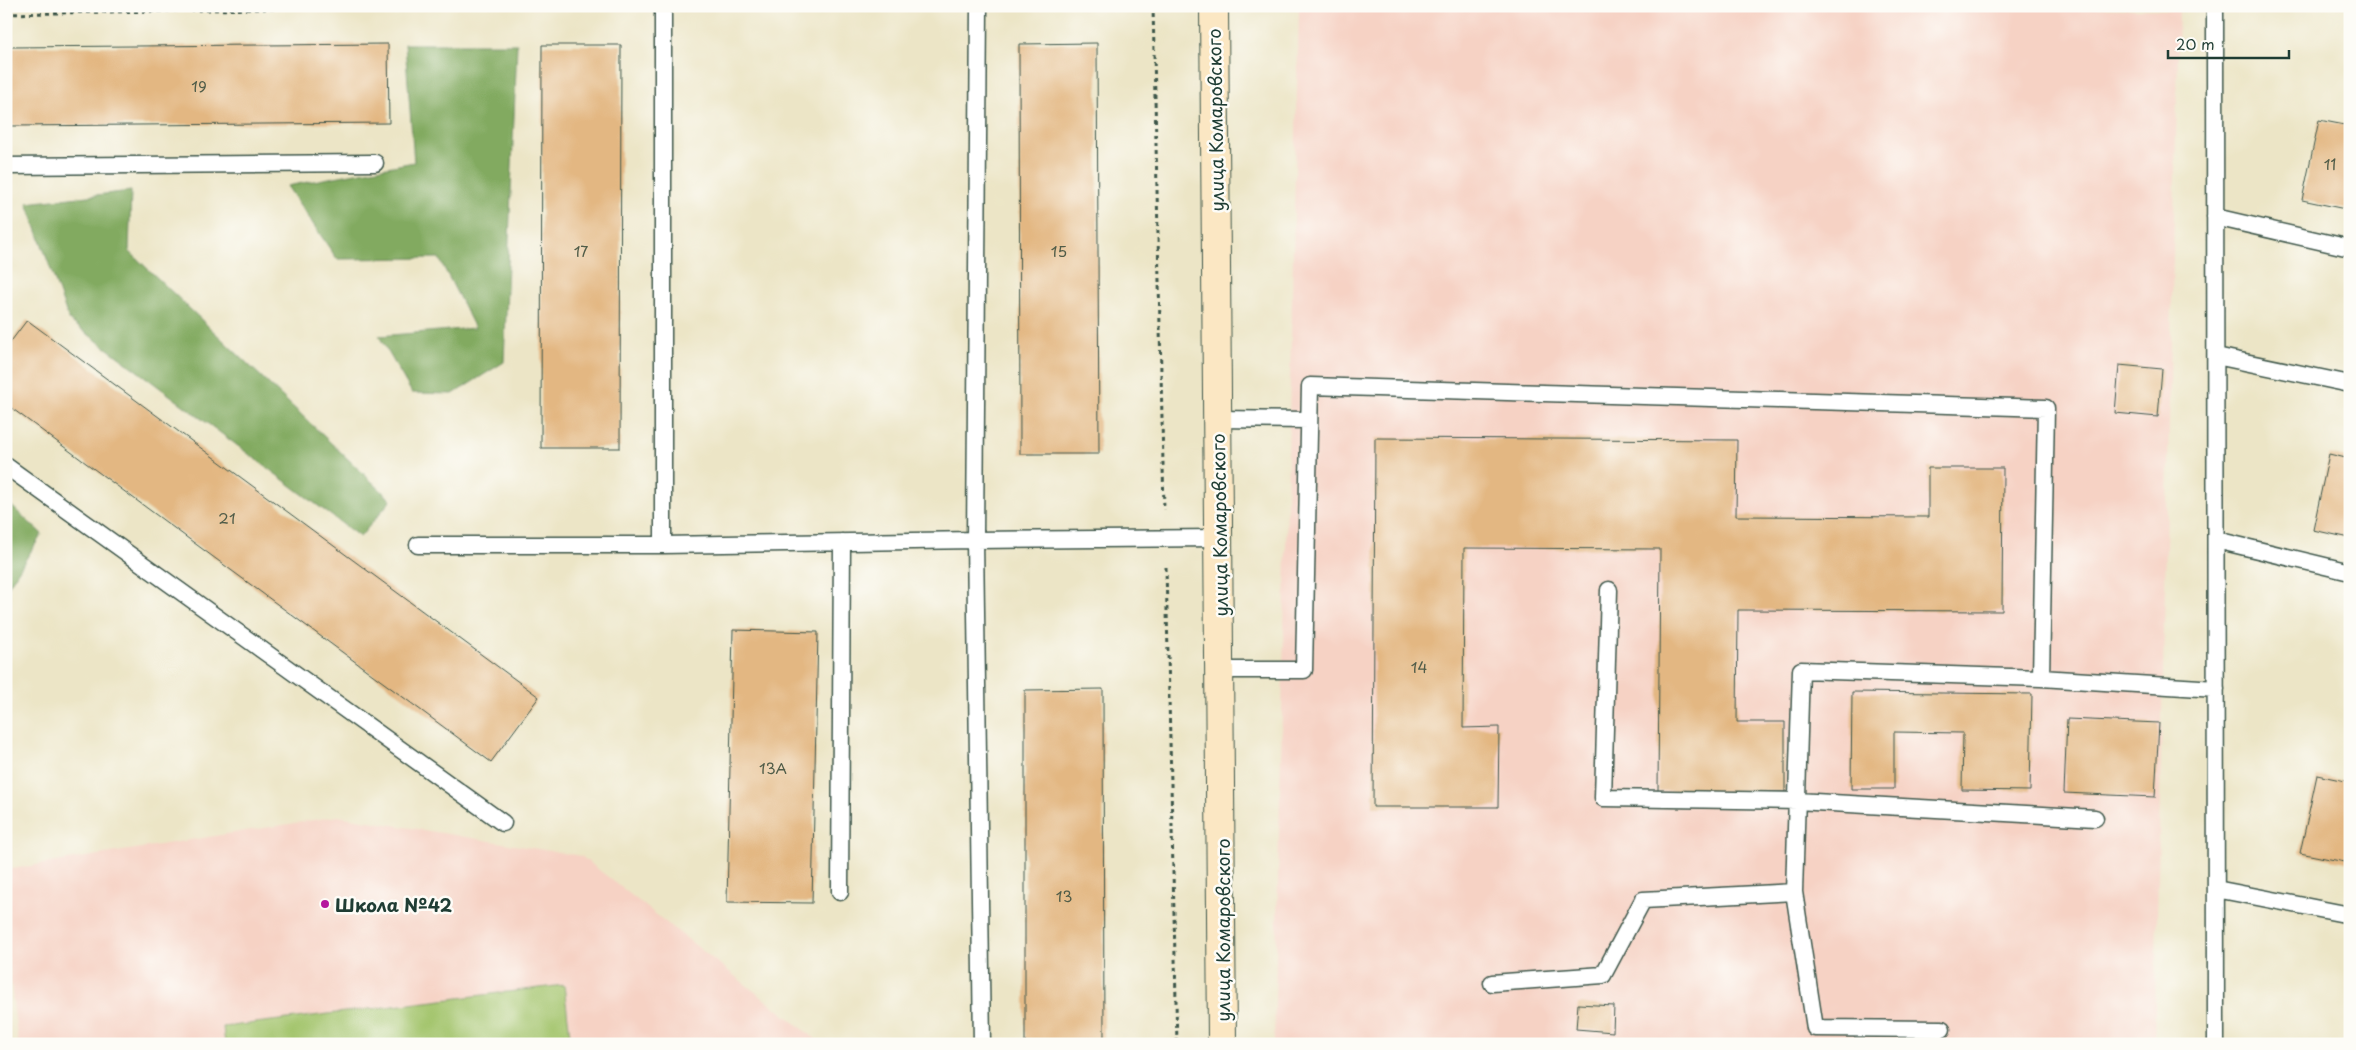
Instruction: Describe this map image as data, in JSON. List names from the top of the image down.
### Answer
{
  "streets": {
    "street": ["улица Комаровского"]
  },
  "places": ["Школа №42"],
  "house_numbers": [
    "19",
    "11",
    "17",
    "15",
    "21",
    "14",
    "13А",
    "13"
  ],
  "scale_bar": "20 m"
}
